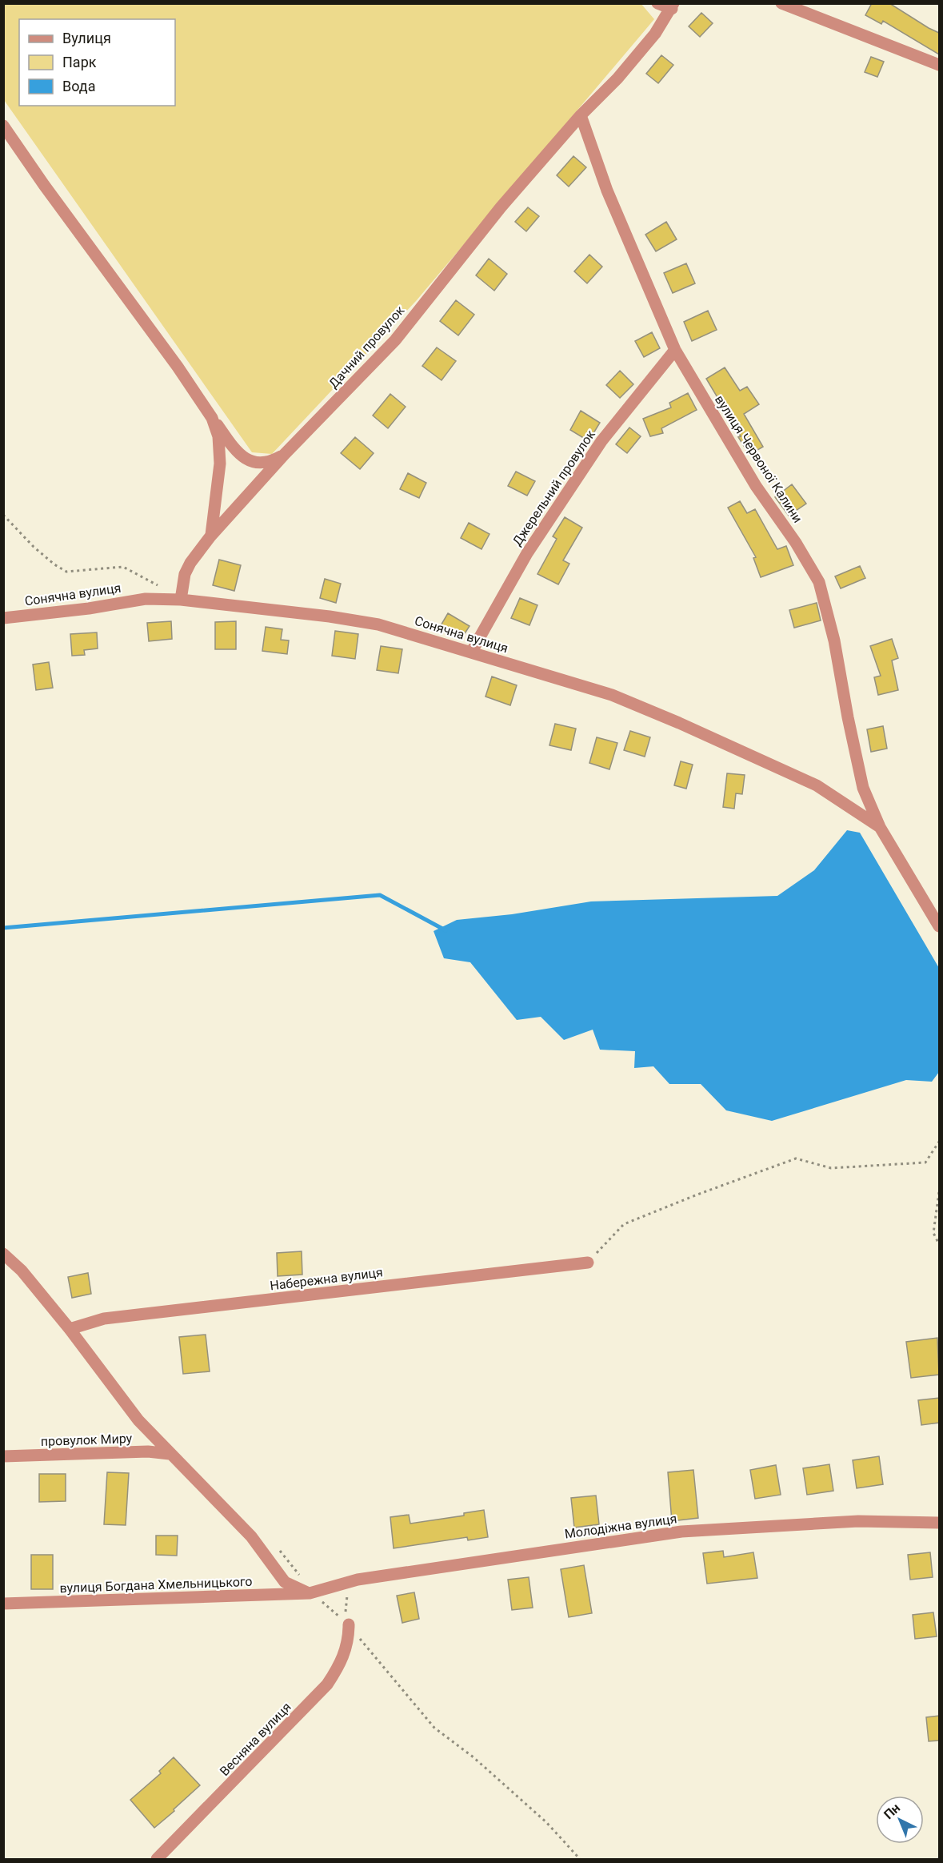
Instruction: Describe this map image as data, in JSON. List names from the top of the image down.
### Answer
{
  "streets": {
    "street": [
      "Дачний провулок",
      "вулиця Червоної Калини",
      "Джерельний провулок",
      "Сонячна вулиця",
      "Набережна вулиця",
      "провулок Миру",
      "Молодіжна вулиця",
      "вулиця Богдана Хмельницького",
      "Весняна вулиця"
    ]
  },
  "crossings": [
    ["Дачний провулок", "вулиця Червоної Калини"],
    ["Дачний провулок", "Сонячна вулиця"],
    ["вулиця Червоної Калини", "Джерельний провулок"],
    ["вулиця Червоної Калини", "Сонячна вулиця"],
    ["Джерельний провулок", "Сонячна вулиця"],
    ["Молодіжна вулиця", "вулиця Богдана Хмельницького"]
  ],
  "legend": ["Вулиця", "Парк", "Вода"],
  "north": "top left"
}
